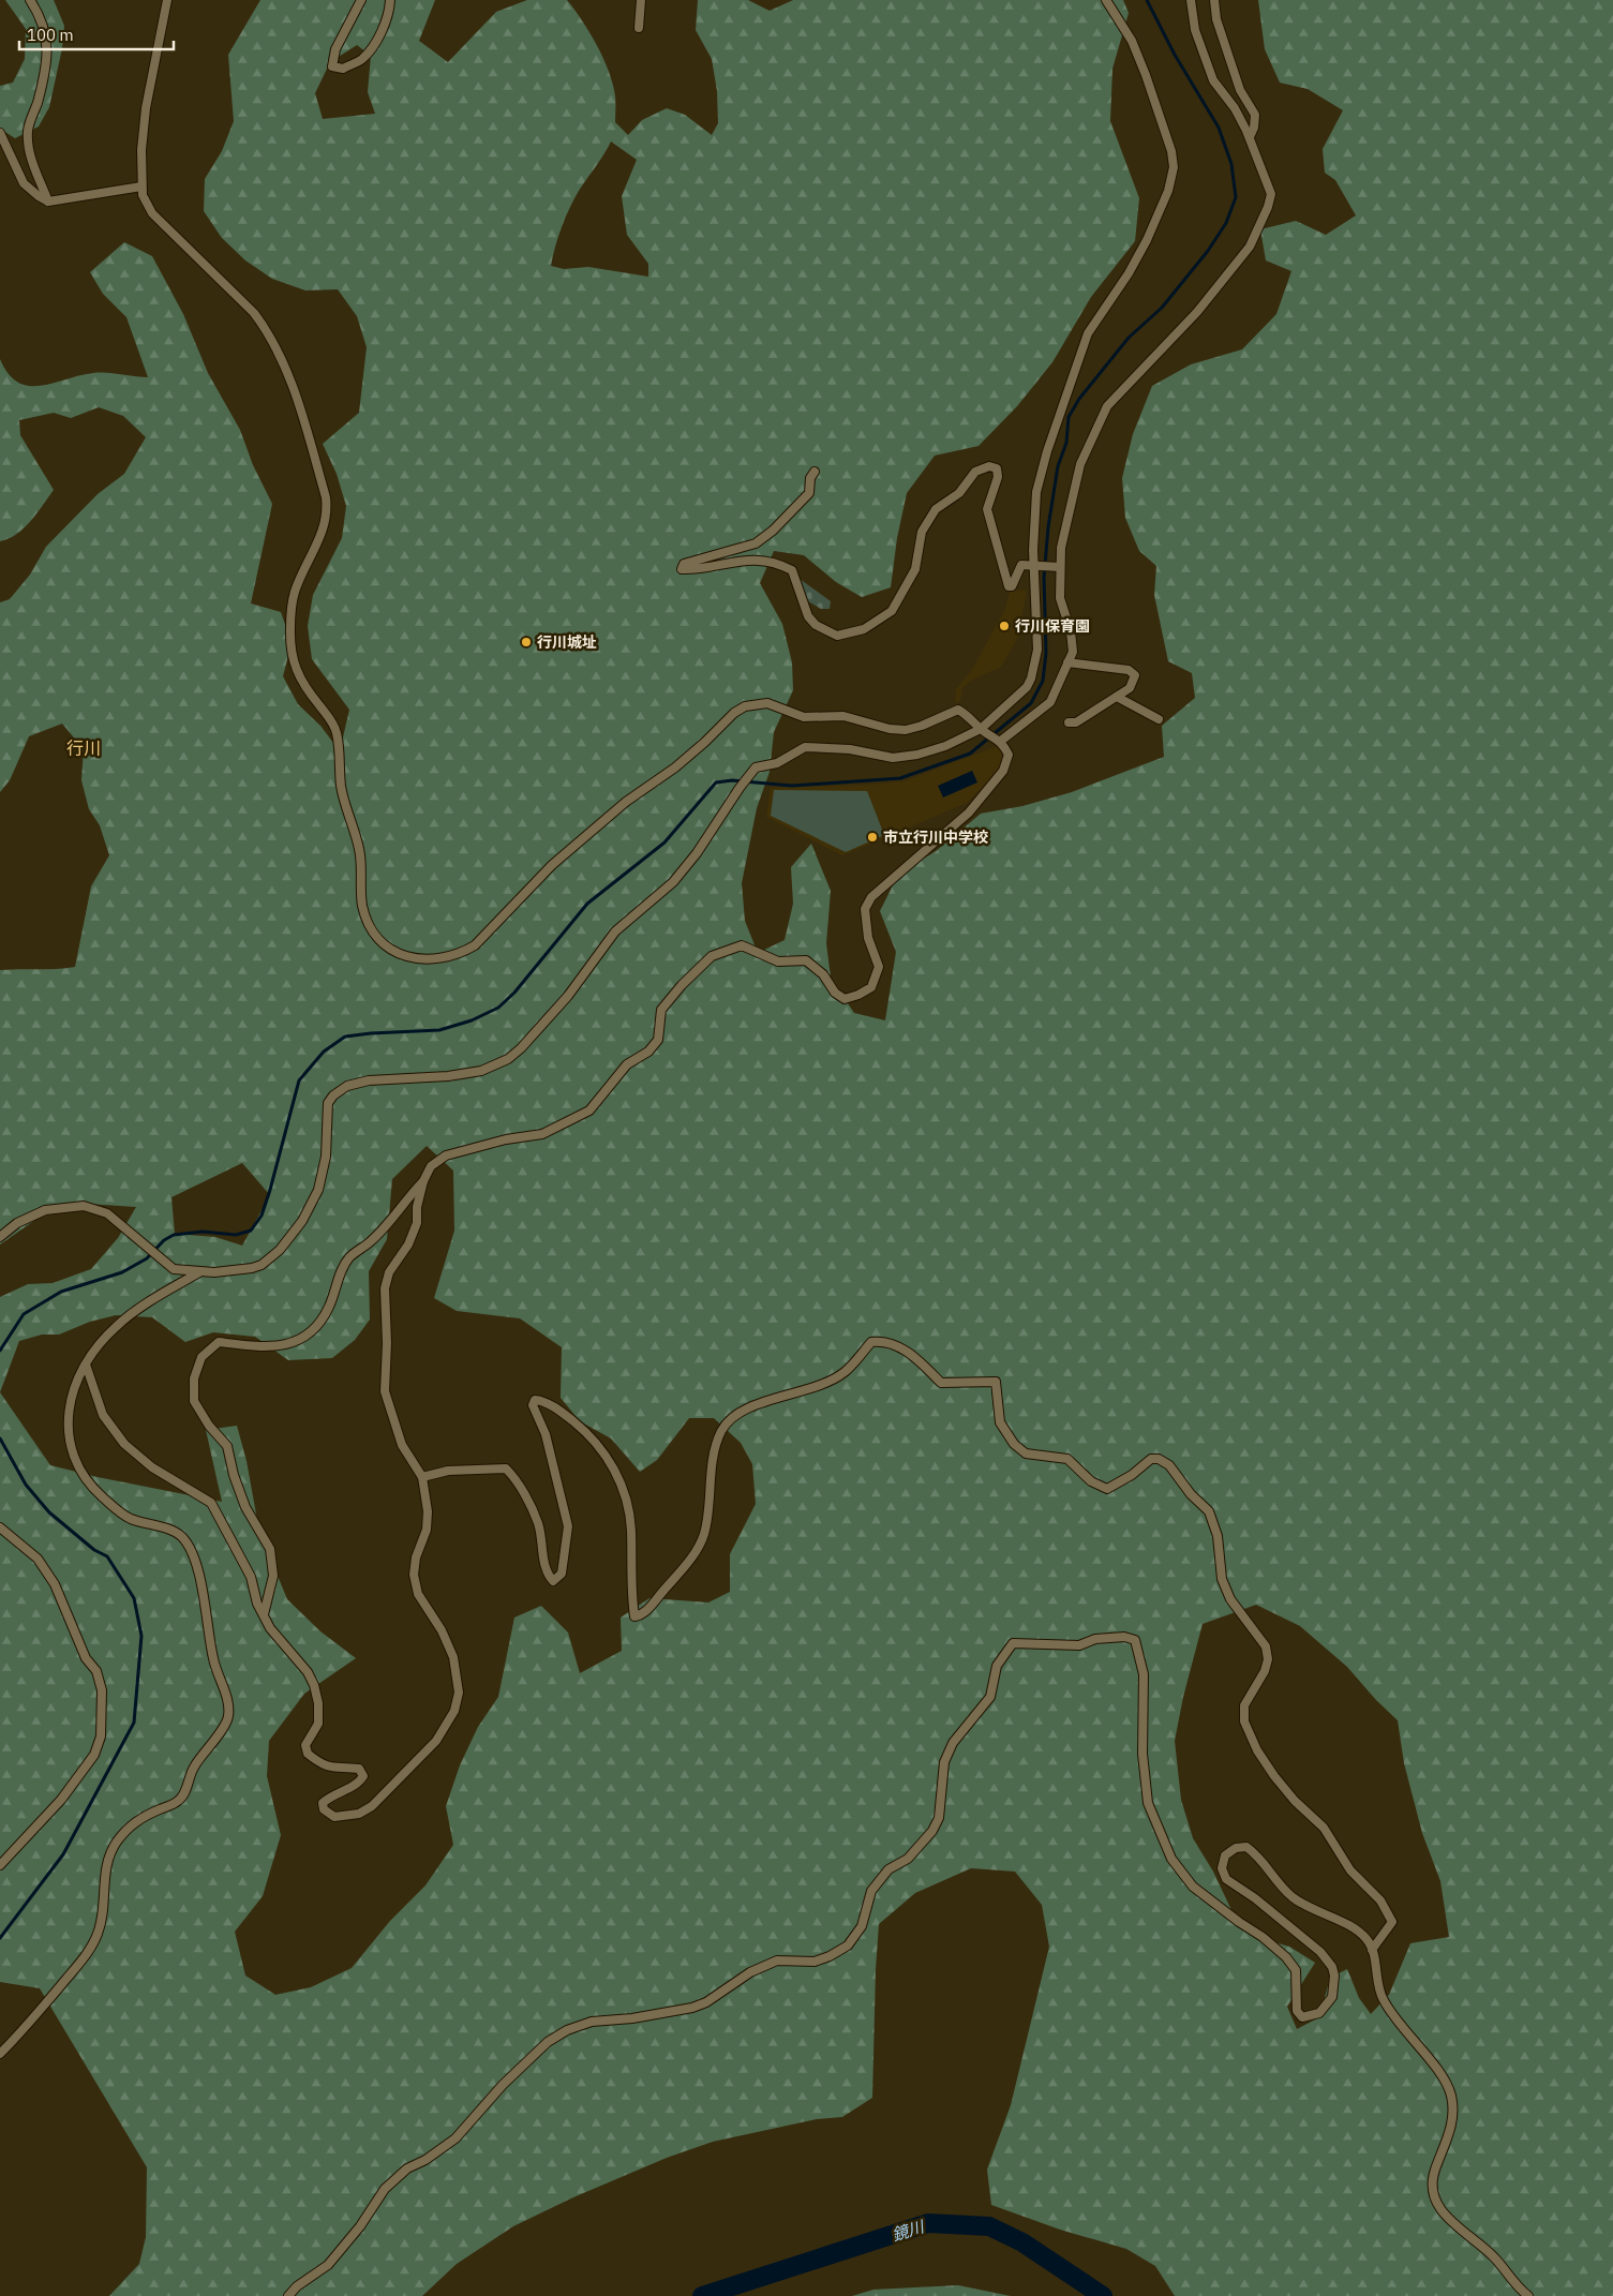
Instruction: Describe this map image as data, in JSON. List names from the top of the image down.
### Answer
{
  "districts": ["行川"],
  "water": ["鏡川"],
  "places": ["行川保育園", "行川城址", "市立行川中学校"],
  "scale_bar": "100 m"
}
